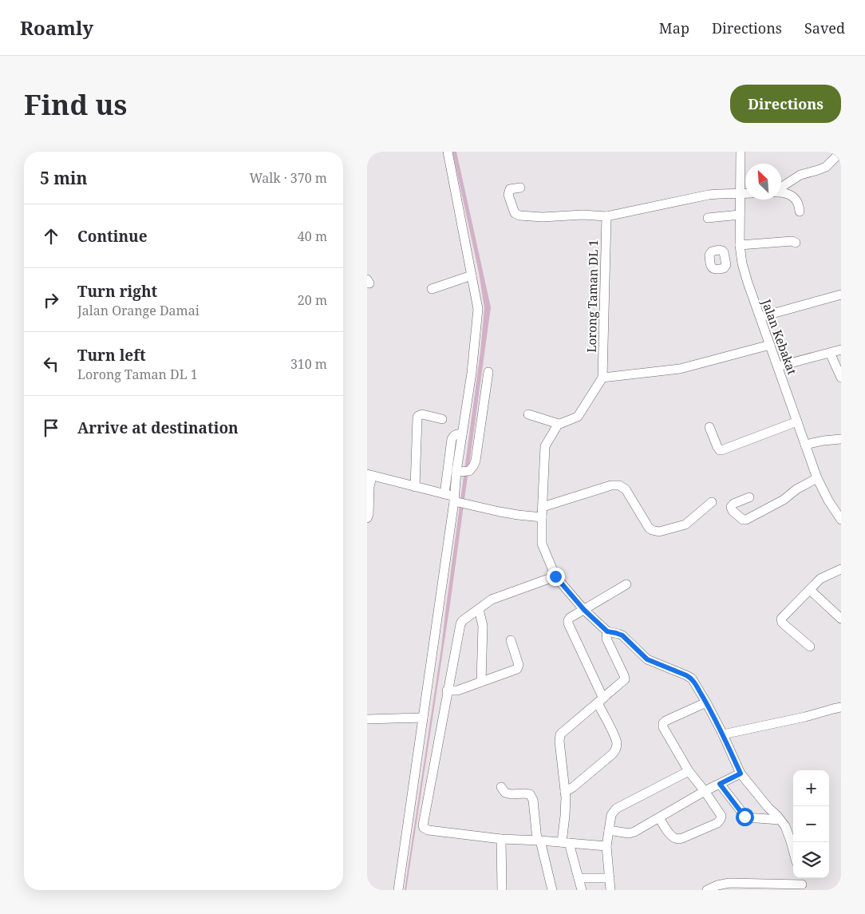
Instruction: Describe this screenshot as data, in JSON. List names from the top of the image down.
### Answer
{
  "streets": {
    "street": ["Lorong Taman DL 1", "Jalan Kebakat"]
  },
  "north": "top left",
  "page": {
    "header": "Roamly",
    "nav": ["Map", "Directions", "Saved"],
    "buttons": "Directions",
    "title": "Find us",
    "heading": ["5 min", "Walk · 370 m"],
    "list": [
      ["Continue", "40 m"],
      ["Turn right", "Jalan Orange Damai", "20 m"],
      ["Turn left", "Lorong Taman DL 1", "310 m"],
      "Arrive at destination"
    ],
    "map_buttons": ["+", "−"]
  }
}
